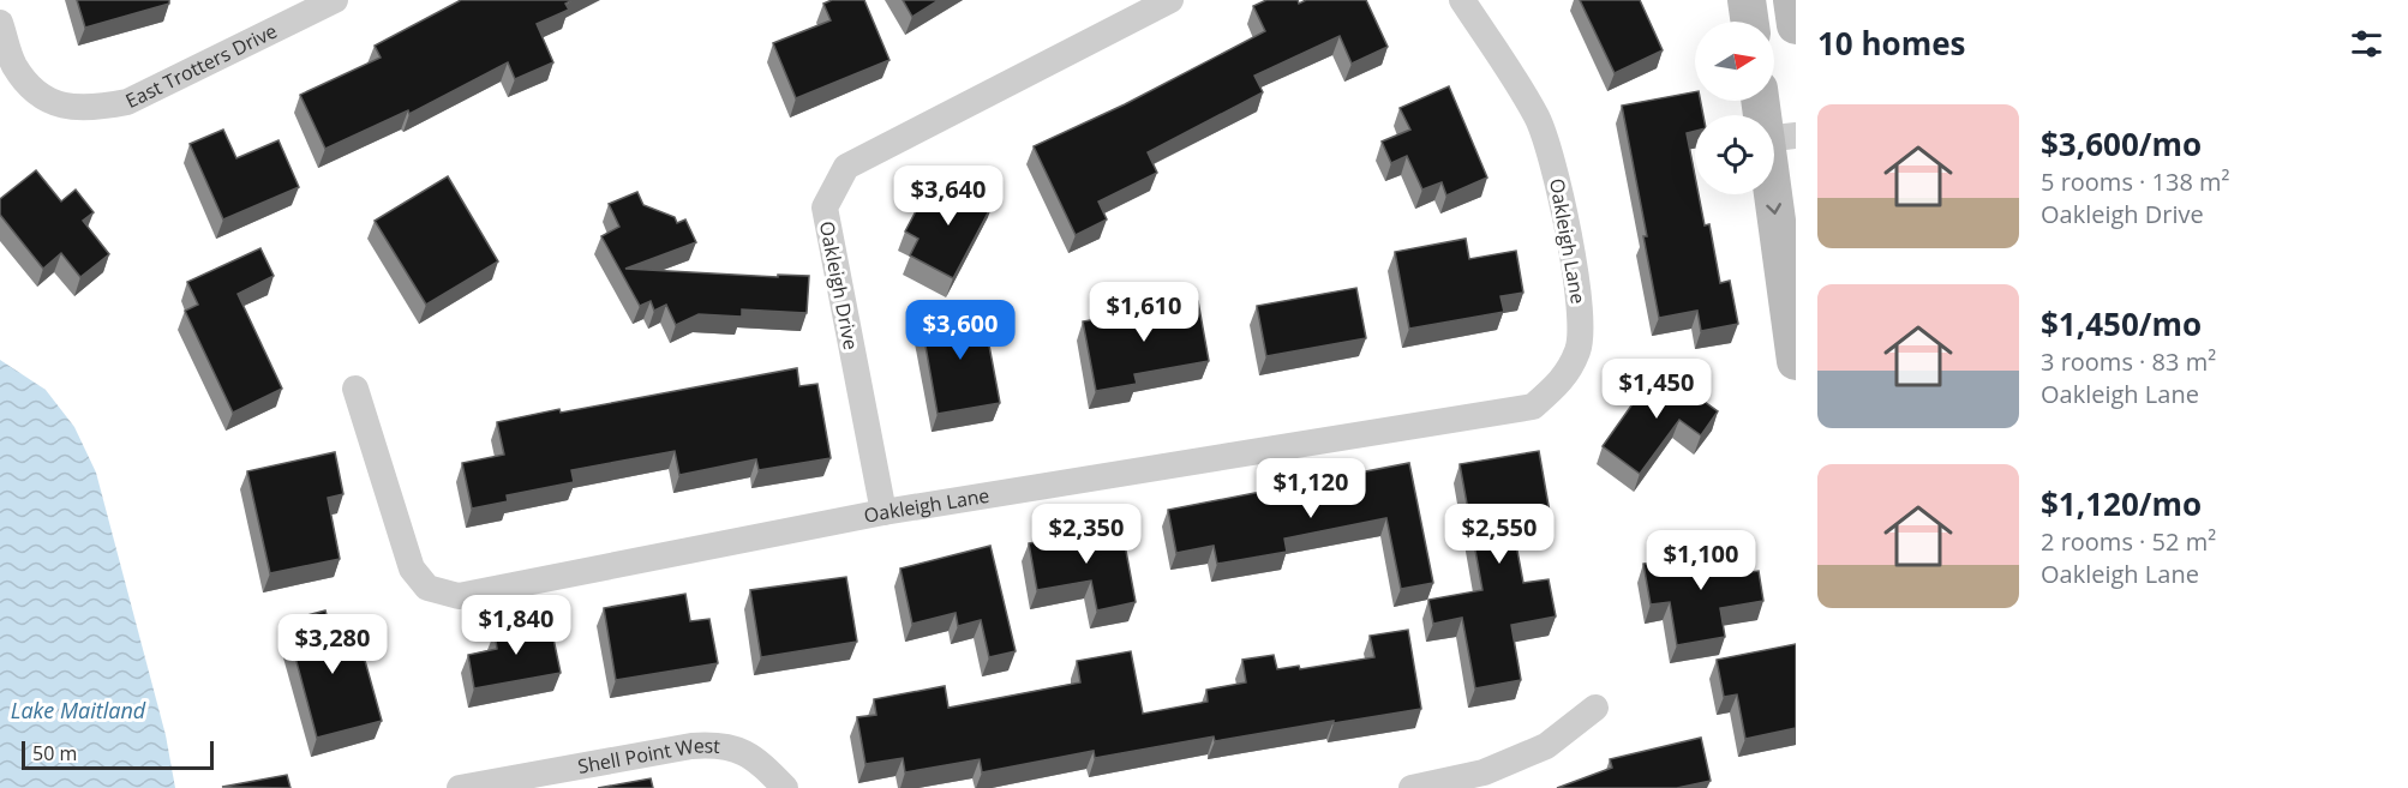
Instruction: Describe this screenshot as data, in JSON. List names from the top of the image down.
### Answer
{
  "streets": {
    "street": [
      "East Trotters Drive",
      "Oakleigh Lane",
      "Oakleigh Drive",
      "Shell Point West"
    ]
  },
  "crossings": [
    ["Oakleigh Lane", "Oakleigh Drive"]
  ],
  "water": ["Lake Maitland"],
  "scale_bar": "50 m",
  "north": "right",
  "page": {
    "heading": "10 homes",
    "list": [
      {
        "name": "$3,600/mo",
        "note": "5 rooms · 138 m² · Oakleigh Drive"
      },
      {
        "name": "$1,450/mo",
        "note": "3 rooms · 83 m² · Oakleigh Lane"
      },
      {
        "name": "$1,120/mo",
        "note": "2 rooms · 52 m² · Oakleigh Lane"
      }
    ],
    "price": [
      "$3,640",
      "$1,610",
      "$3,600",
      "$1,450",
      "$1,120",
      "$2,350",
      "$2,550",
      "$1,100",
      "$1,840",
      "$3,280"
    ],
    "scale": "50 m"
  }
}
